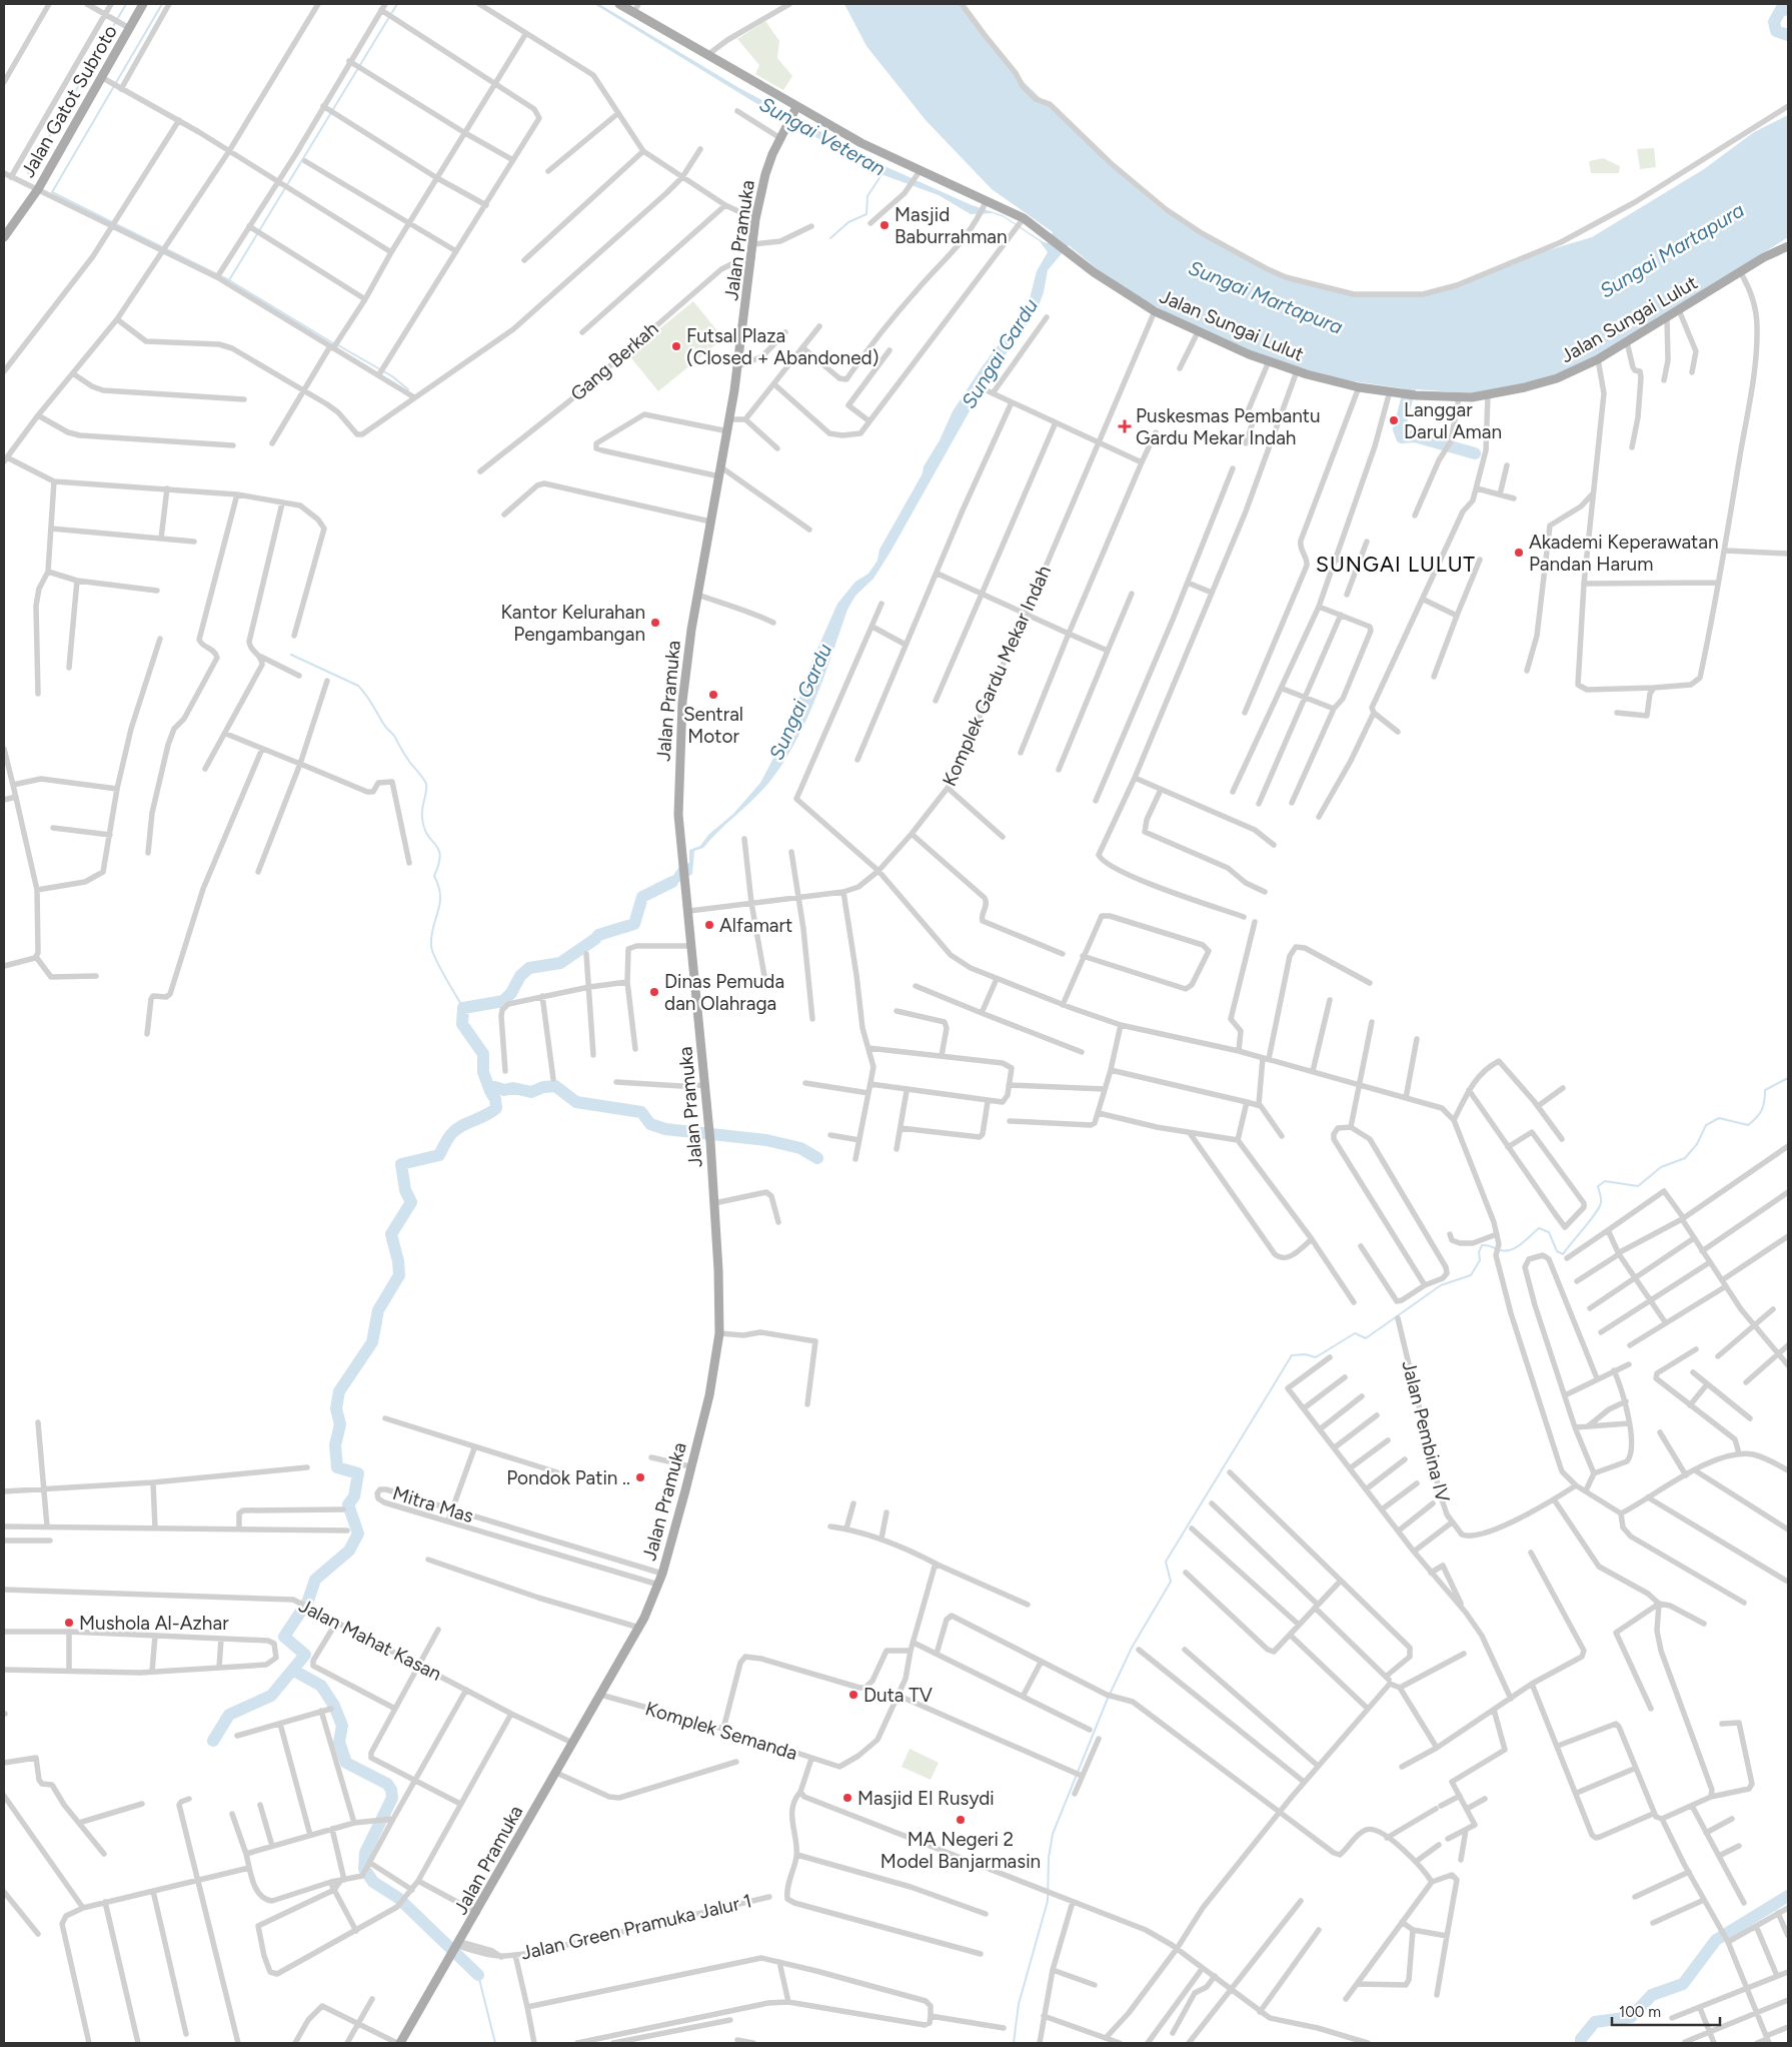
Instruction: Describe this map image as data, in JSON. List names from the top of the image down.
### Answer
{
  "streets": {
    "main road": ["Jalan Gatot Subroto", "Jalan Pramuka", "Jalan Sungai Lulut"],
    "street": [
      "Gang Berkah",
      "Komplek Gardu Mekar Indah",
      "Jalan Pembina IV",
      "Mitra Mas",
      "Jalan Mahat Kasan",
      "Komplek Semanda",
      "Jalan Green Pramuka Jalur 1"
    ]
  },
  "crossings": [
    ["Jalan Pramuka", "Jalan Sungai Lulut"],
    ["Jalan Pramuka", "Gang Berkah"],
    ["Jalan Pramuka", "Komplek Gardu Mekar Indah"],
    ["Jalan Pramuka", "Mitra Mas"],
    ["Jalan Pramuka", "Jalan Mahat Kasan"],
    ["Jalan Pramuka", "Komplek Semanda"],
    ["Jalan Pramuka", "Jalan Green Pramuka Jalur 1"],
    ["Jalan Sungai Lulut", "Komplek Gardu Mekar Indah"]
  ],
  "districts": ["SUNGAI LULUT"],
  "water": ["Sungai Veteran", "Sungai Martapura", "Sungai Gardu"],
  "places": {
    "other": [
      "Masjid Baburrahman",
      "Futsal Plaza (Closed + Abandoned)",
      "Langgar Darul Aman",
      "Akademi Keperawatan Pandan Harum",
      "Kantor Kelurahan Pengambangan",
      "Sentral Motor",
      "Alfamart",
      "Dinas Pemuda dan Olahraga",
      "Pondok Patin ..",
      "Mushola Al-Azhar",
      "Duta TV",
      "Masjid El Rusydi",
      "MA Negeri 2 Model Banjarmasin"
    ],
    "health": ["Puskesmas Pembantu Gardu Mekar Indah"]
  },
  "scale_bar": "100 m"
}
